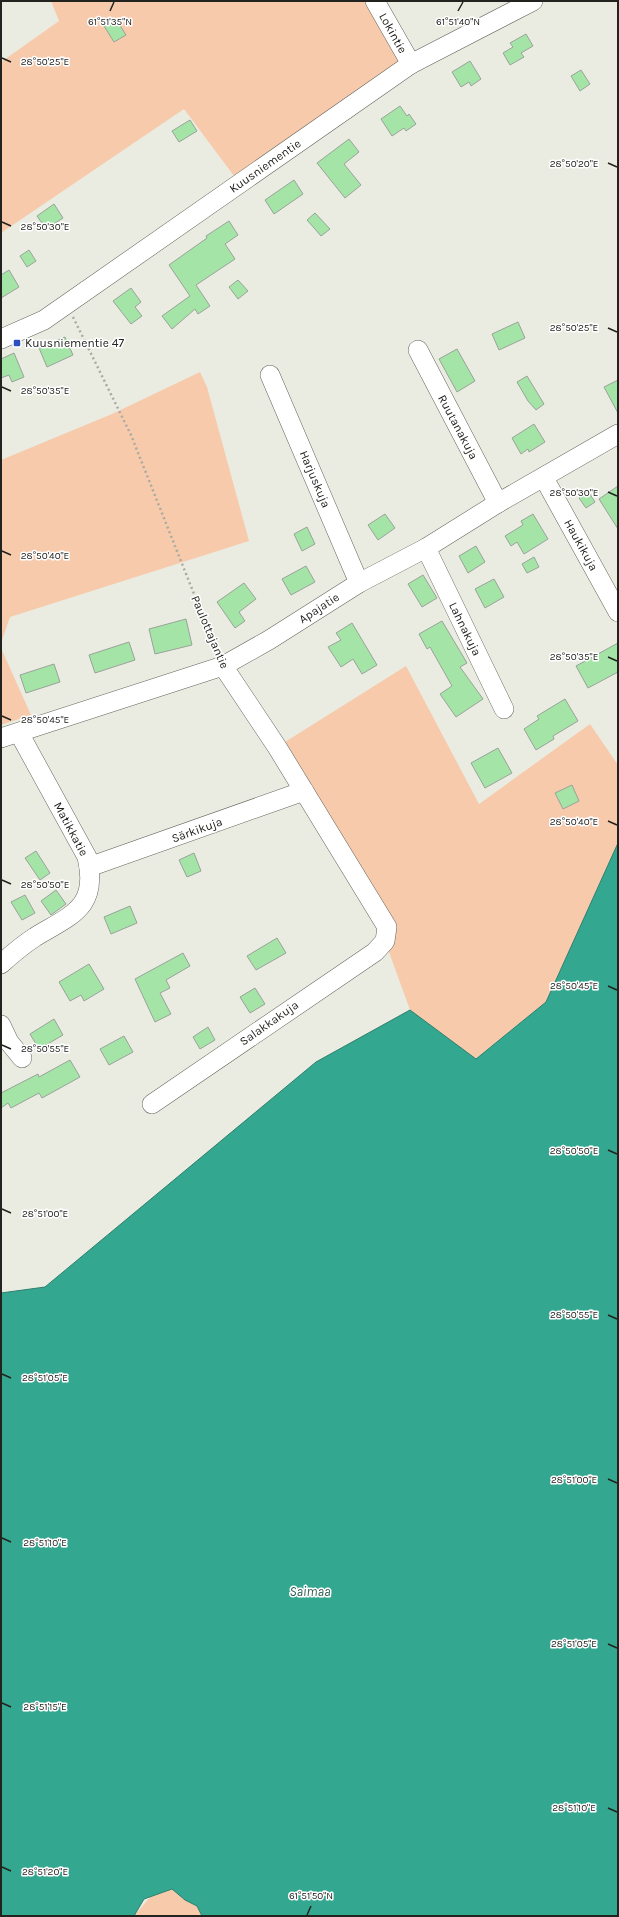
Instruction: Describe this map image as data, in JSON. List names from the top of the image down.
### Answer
{
  "streets": {
    "street": [
      "Lokintie",
      "Kuusniementie",
      "Ruutanakuja",
      "Harjuskuja",
      "Haukikuja",
      "Apajatie",
      "Lahnakuja",
      "Paulottajantie",
      "Matikkatie",
      "Särkikuja",
      "Salakkakuja"
    ]
  },
  "crossings": [
    ["Lokintie", "Kuusniementie"],
    ["Kuusniementie", "Paulottajantie"],
    ["Ruutanakuja", "Apajatie"],
    ["Harjuskuja", "Apajatie"],
    ["Haukikuja", "Apajatie"],
    ["Apajatie", "Lahnakuja"],
    ["Apajatie", "Paulottajantie"],
    ["Apajatie", "Matikkatie"],
    ["Paulottajantie", "Särkikuja"],
    ["Paulottajantie", "Salakkakuja"],
    ["Matikkatie", "Särkikuja"]
  ],
  "water": ["Saimaa"],
  "places": {
    "transit": ["Kuusniementie 47"]
  },
  "coordinates": [
    "61°51'40\"N",
    "61°51'35\"N",
    "28°50'25\"E",
    "28°50'20\"E",
    "28°50'30\"E",
    "28°50'35\"E",
    "28°50'40\"E",
    "28°50'45\"E",
    "28°50'50\"E",
    "28°50'55\"E",
    "28°51'00\"E",
    "28°51'05\"E",
    "28°51'10\"E",
    "28°51'15\"E",
    "28°51'20\"E",
    "61°51'50\"N"
  ]
}
